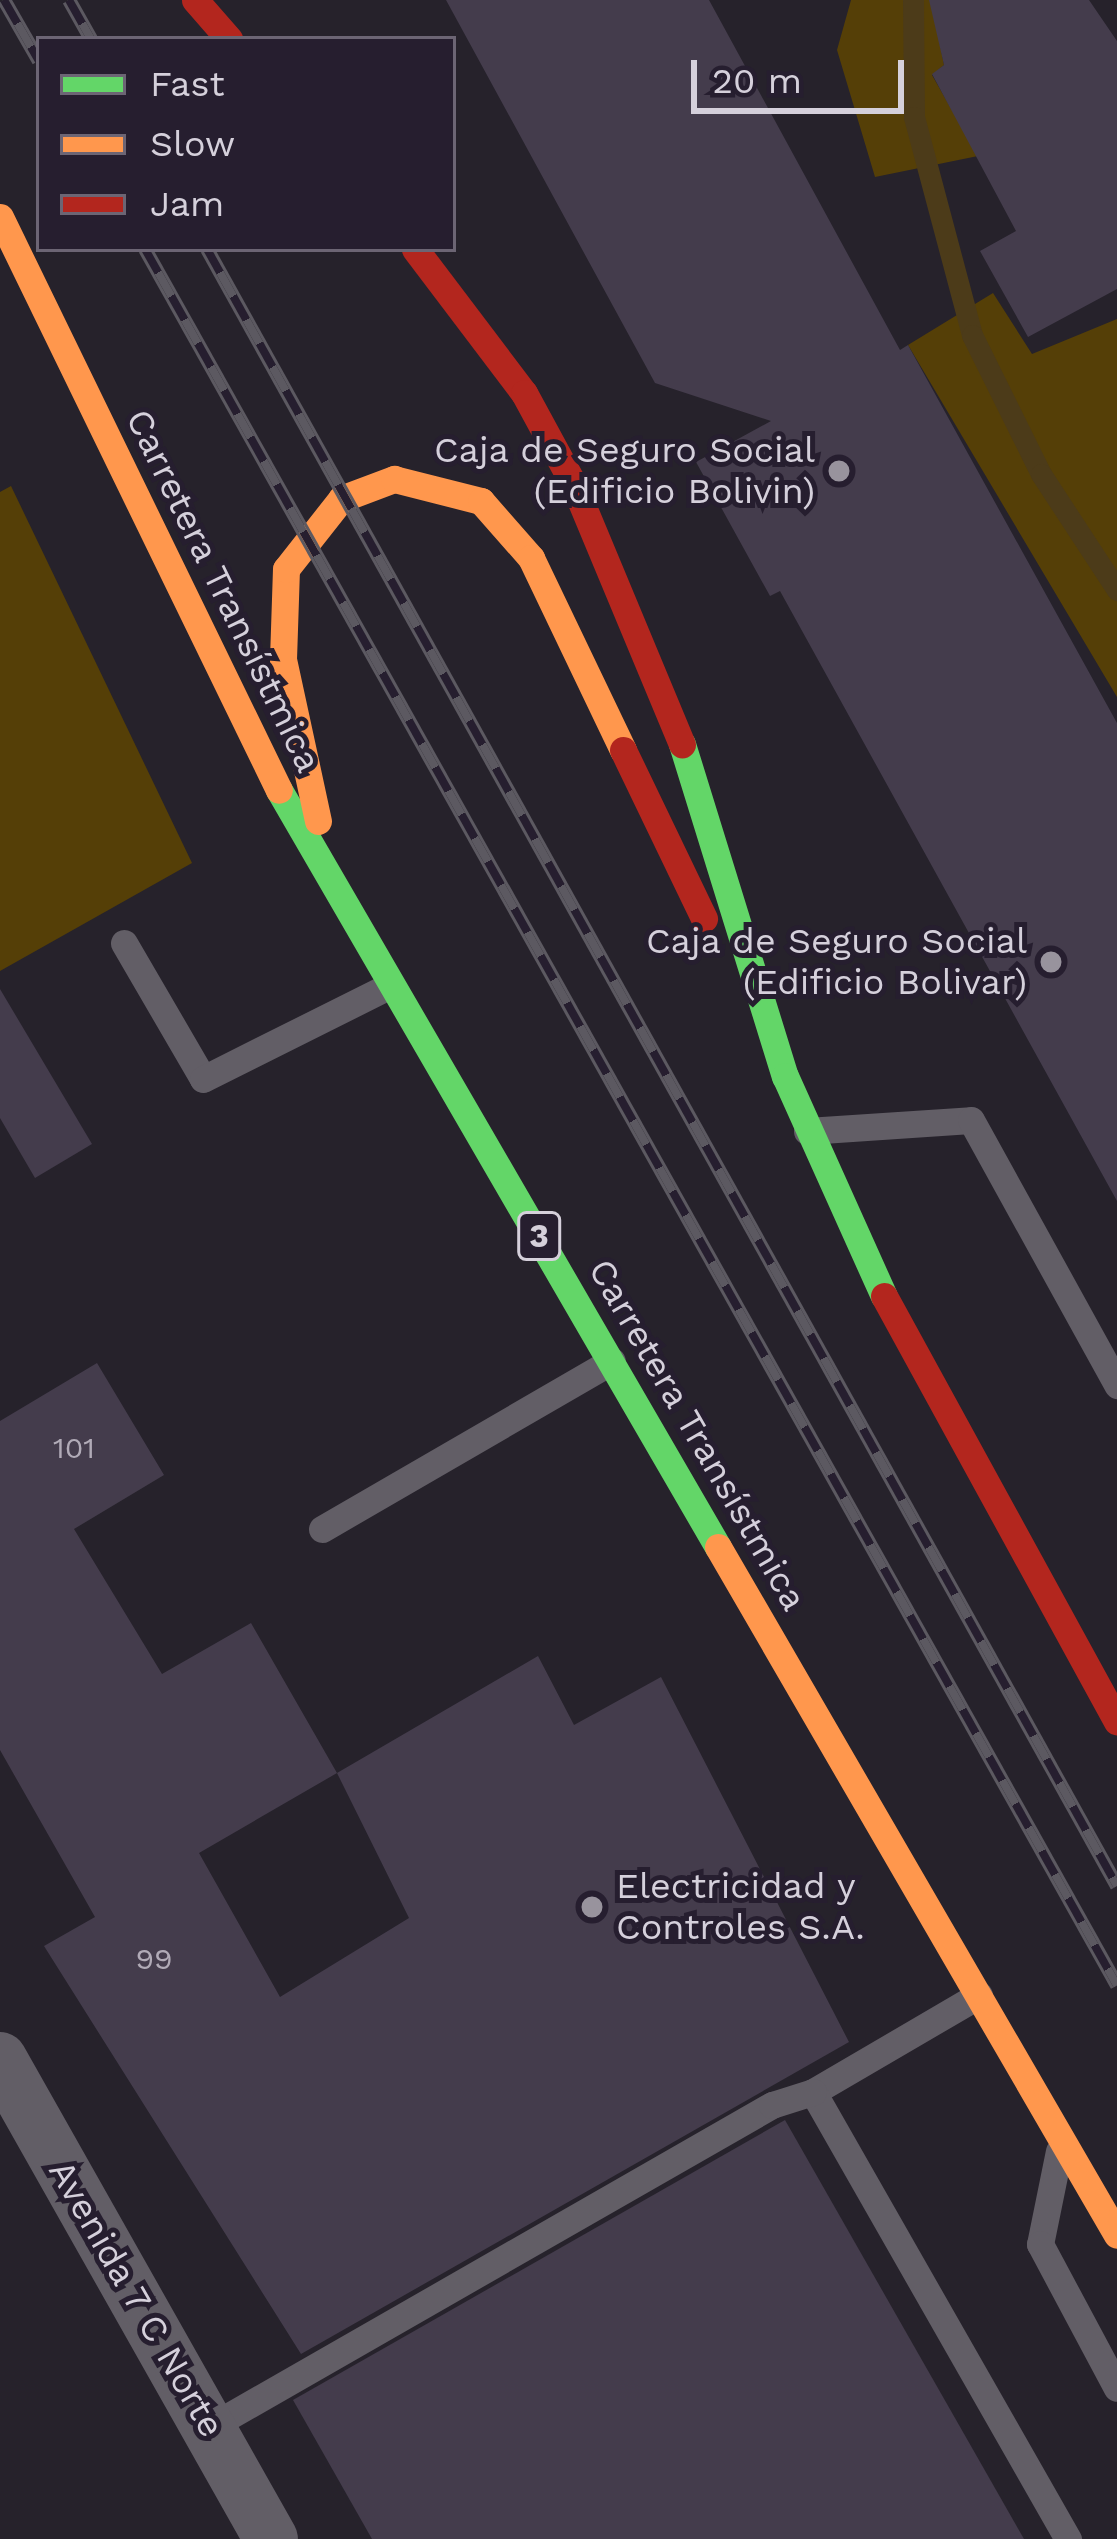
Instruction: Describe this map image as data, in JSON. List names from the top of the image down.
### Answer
{
  "streets": {
    "main road": ["Carretera Transístmica", "3"],
    "street": ["Avenida 7 C Norte"]
  },
  "places": ["Caja de Seguro Social (Edificio Bolivin)", "Caja de Seguro Social (Edificio Bolivar)", "Electricidad y Controles S.A."],
  "house_numbers": ["101", "99"],
  "legend": ["Fast", "Slow", "Jam"],
  "scale_bar": "20 m"
}
